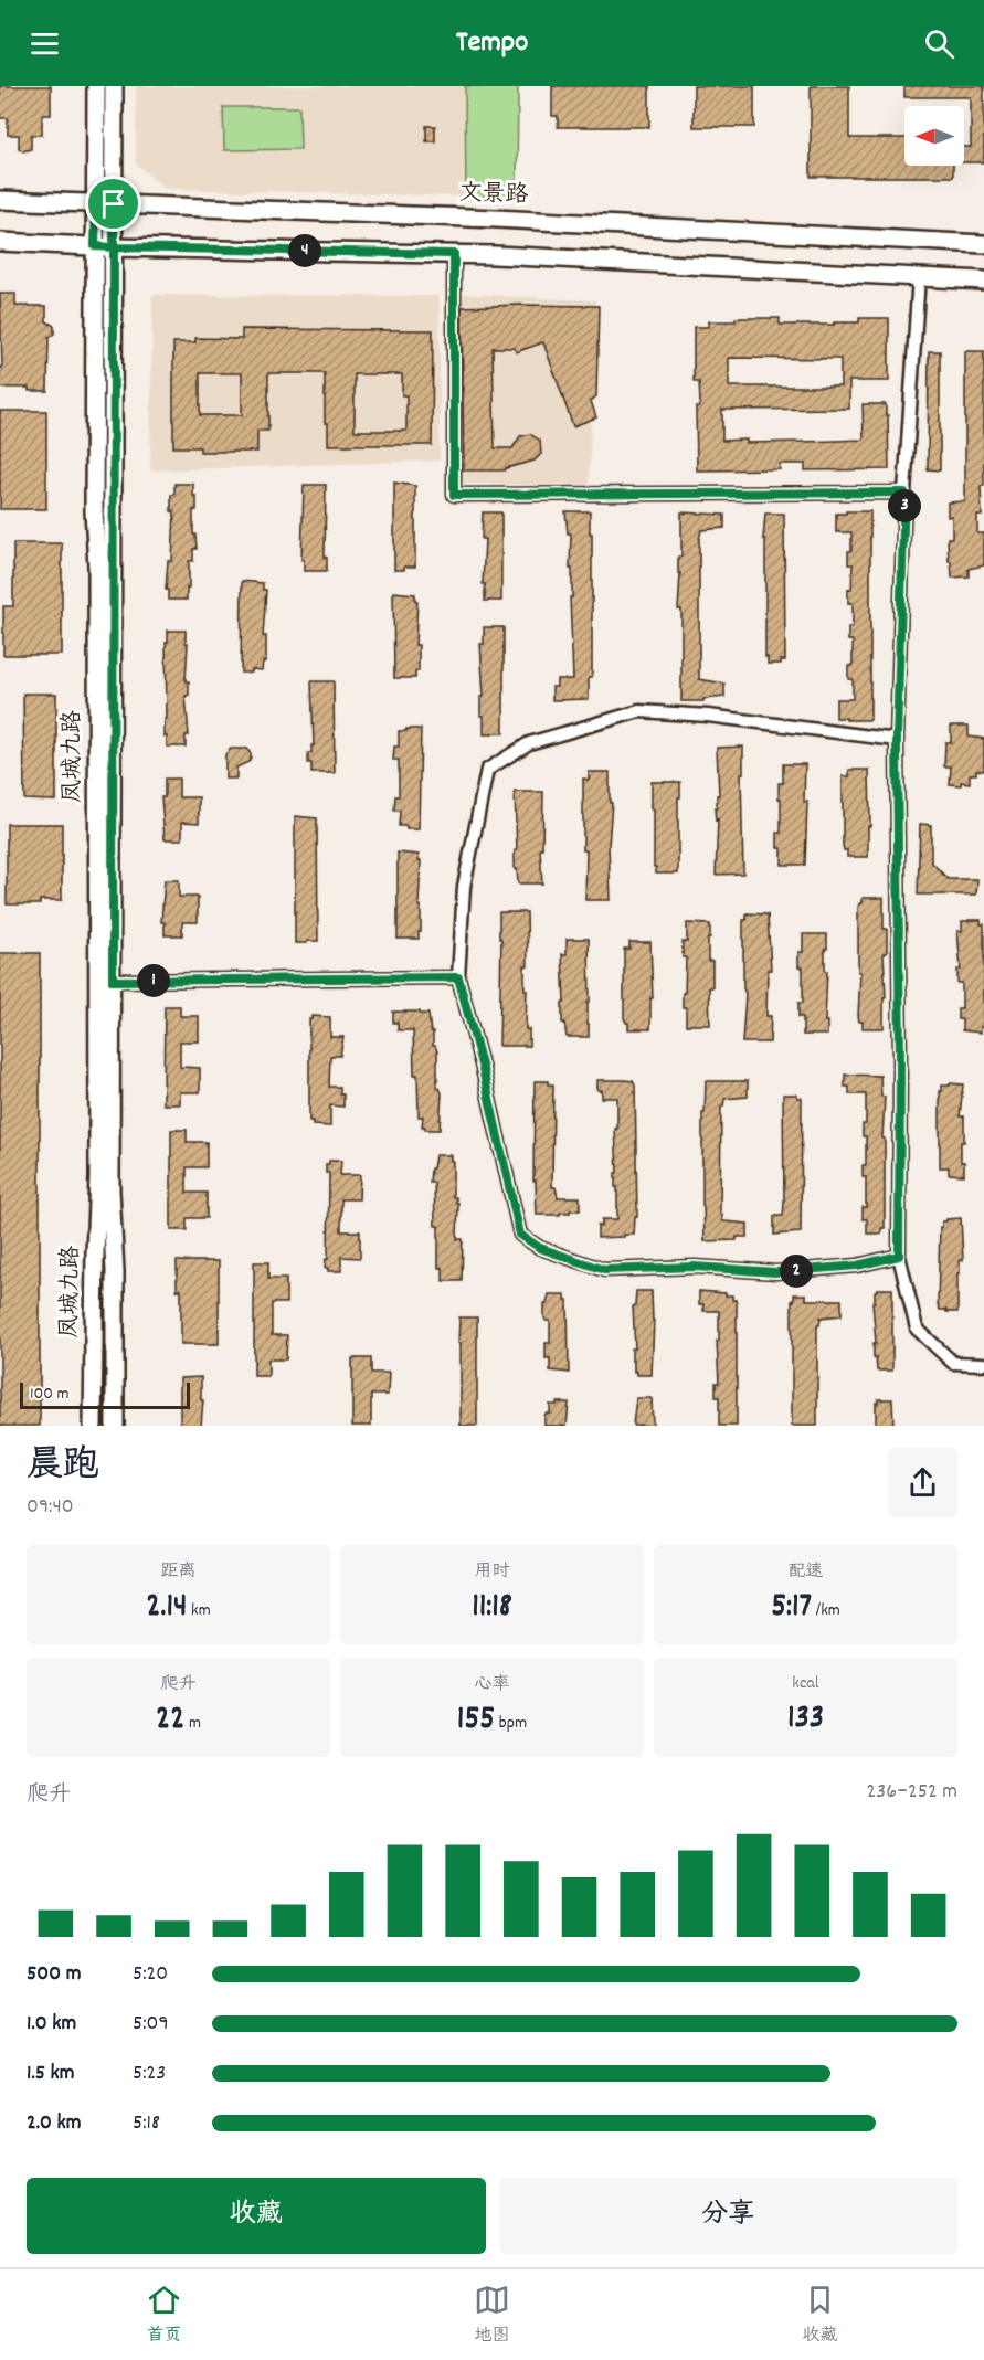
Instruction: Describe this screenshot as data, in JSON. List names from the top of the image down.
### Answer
{
  "streets": {
    "street": ["文景路", "凤城九路"]
  },
  "crossings": [
    ["文景路", "凤城九路"]
  ],
  "scale_bar": "100 m",
  "north": "left",
  "page": {
    "header": "Tempo",
    "pins": [
      "4",
      "3",
      "1",
      "2"
    ],
    "scale": "100 m",
    "heading": ["晨跑", "09:40"],
    "stats": [
      ["距离", "2.14 km"],
      ["用时", "11:18"],
      ["配速", "5:17 /km"],
      ["爬升", "22 m"],
      ["心率", "155 bpm"],
      ["kcal", "133"]
    ],
    "chart": ["爬升", "236–252 m"],
    "list": [
      {
        "name": "500 m",
        "note": "5:20"
      },
      {
        "name": "1.0 km",
        "note": "5:09"
      },
      {
        "name": "1.5 km",
        "note": "5:23"
      },
      {
        "name": "2.0 km",
        "note": "5:18"
      }
    ],
    "buttons": ["收藏", "分享"],
    "tabs": ["首页", "地图", "收藏"]
  }
}
